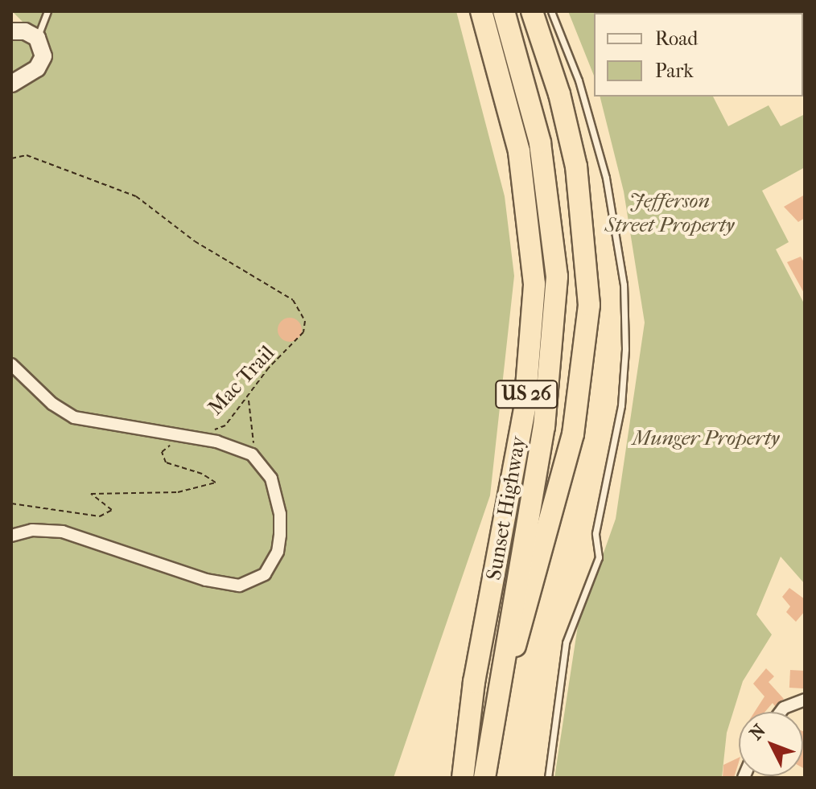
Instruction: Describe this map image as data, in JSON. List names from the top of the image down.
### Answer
{
  "streets": {
    "highway": ["US 26", "Sunset Highway"],
    "path": ["Mac Trail"]
  },
  "parks": ["Jefferson Street Property", "Munger Property"],
  "legend": ["Road", "Park"],
  "north": "top left"
}
